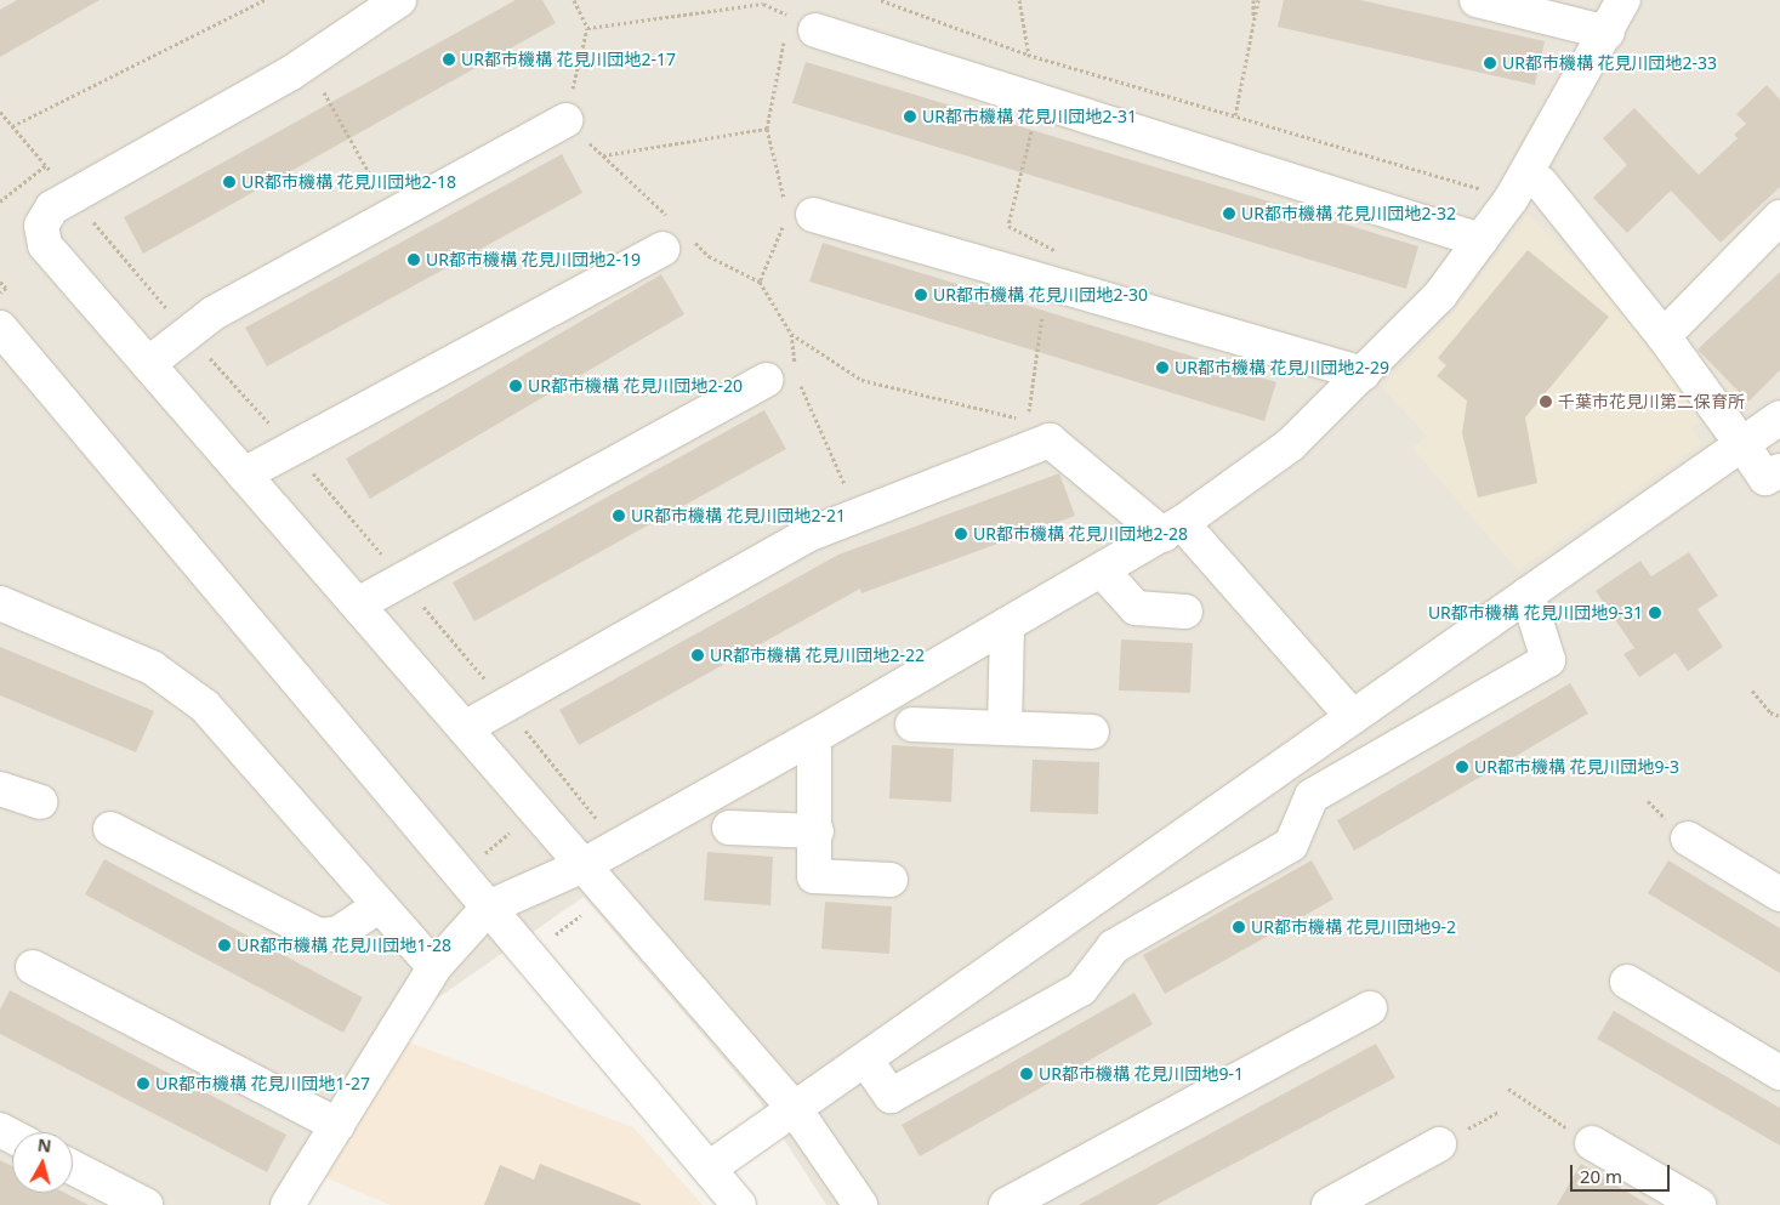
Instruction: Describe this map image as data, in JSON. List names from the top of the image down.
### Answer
{
  "places": [
    "UR都市機構 花見川団地2-17",
    "UR都市機構 花見川団地2-33",
    "UR都市機構 花見川団地2-31",
    "UR都市機構 花見川団地2-18",
    "UR都市機構 花見川団地2-32",
    "UR都市機構 花見川団地2-19",
    "UR都市機構 花見川団地2-30",
    "UR都市機構 花見川団地2-29",
    "UR都市機構 花見川団地2-20",
    "千葉市花見川第二保育所",
    "UR都市機構 花見川団地2-21",
    "UR都市機構 花見川団地2-28",
    "UR都市機構 花見川団地9-31",
    "UR都市機構 花見川団地2-22",
    "UR都市機構 花見川団地9-3",
    "UR都市機構 花見川団地9-2",
    "UR都市機構 花見川団地1-28",
    "UR都市機構 花見川団地9-1",
    "UR都市機構 花見川団地1-27"
  ],
  "scale_bar": "20 m",
  "north": "top"
}
